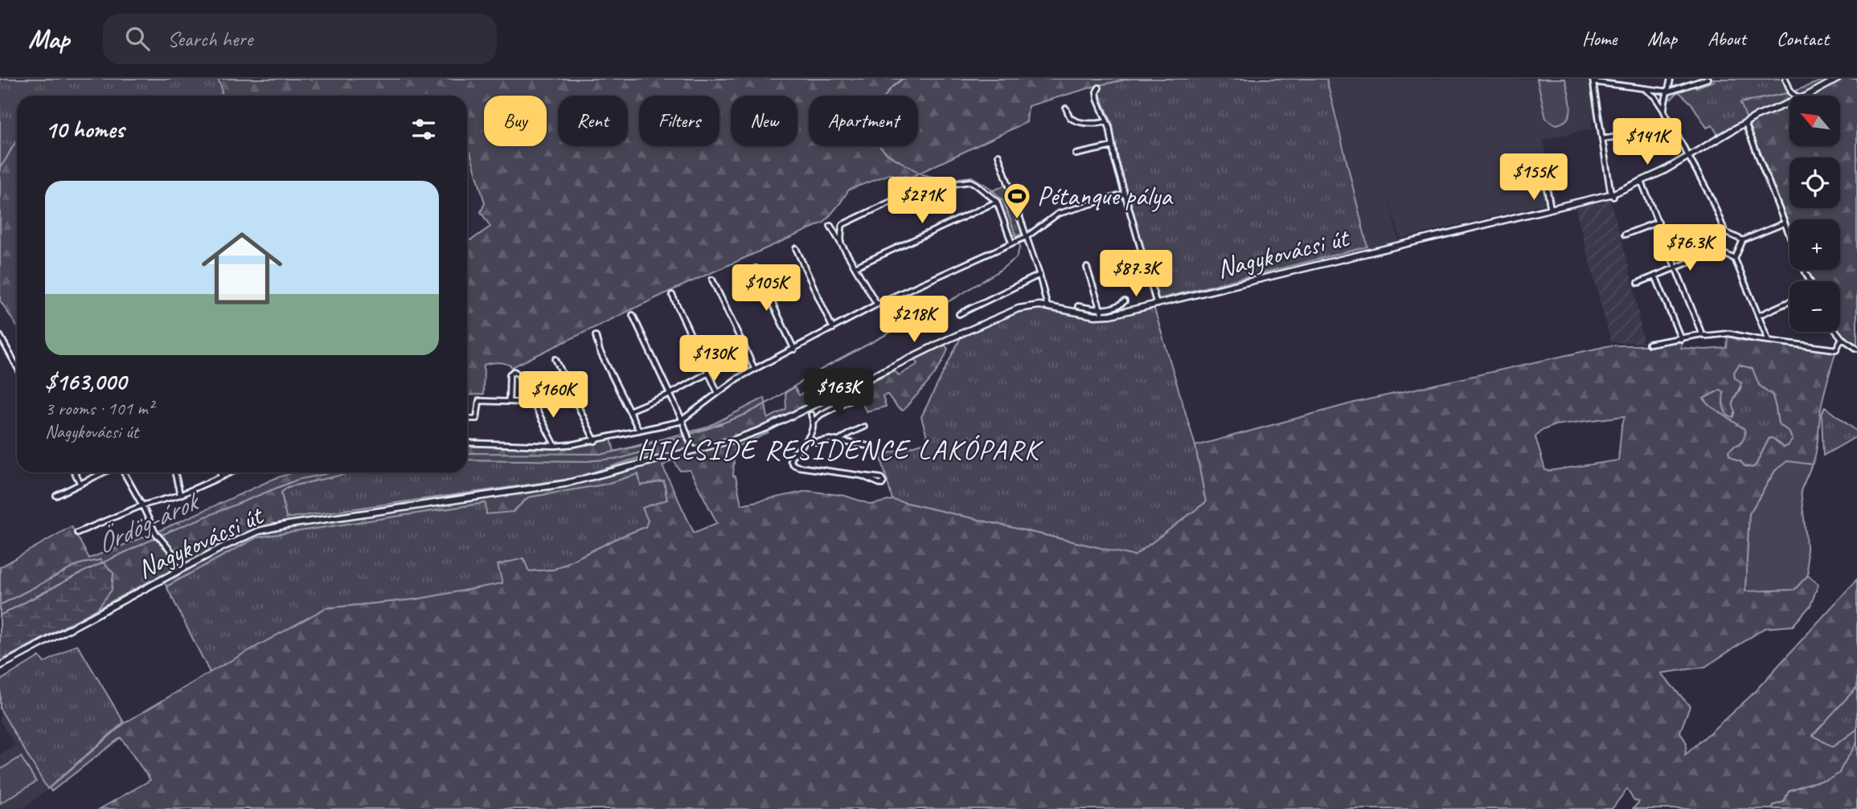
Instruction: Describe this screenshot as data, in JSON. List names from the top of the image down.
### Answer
{
  "streets": {
    "street": ["Nagykovácsi út"]
  },
  "districts": ["HILLSIDE RESIDENCE LAKÓPARK"],
  "water": ["Ördög-árok"],
  "places": {
    "sports": ["Pétanque pálya"]
  },
  "north": "top left",
  "page": {
    "header": "Map",
    "search": "Search here",
    "nav": [
      "Home",
      "Map",
      "About",
      "Contact"
    ],
    "map_buttons": ["+", "−"],
    "chip": [
      "Buy",
      "Rent",
      "Filters",
      "New",
      "Apartment"
    ],
    "heading": "10 homes",
    "price": [
      "$141K",
      "$155K",
      "$271K",
      "$76.3K",
      "$87.3K",
      "$105K",
      "$218K",
      "$130K",
      "$163K",
      "$160K"
    ],
    "list": [
      {
        "name": "$163,000",
        "note": "3 rooms · 101 m² · Nagykovácsi út"
      }
    ]
  }
}
